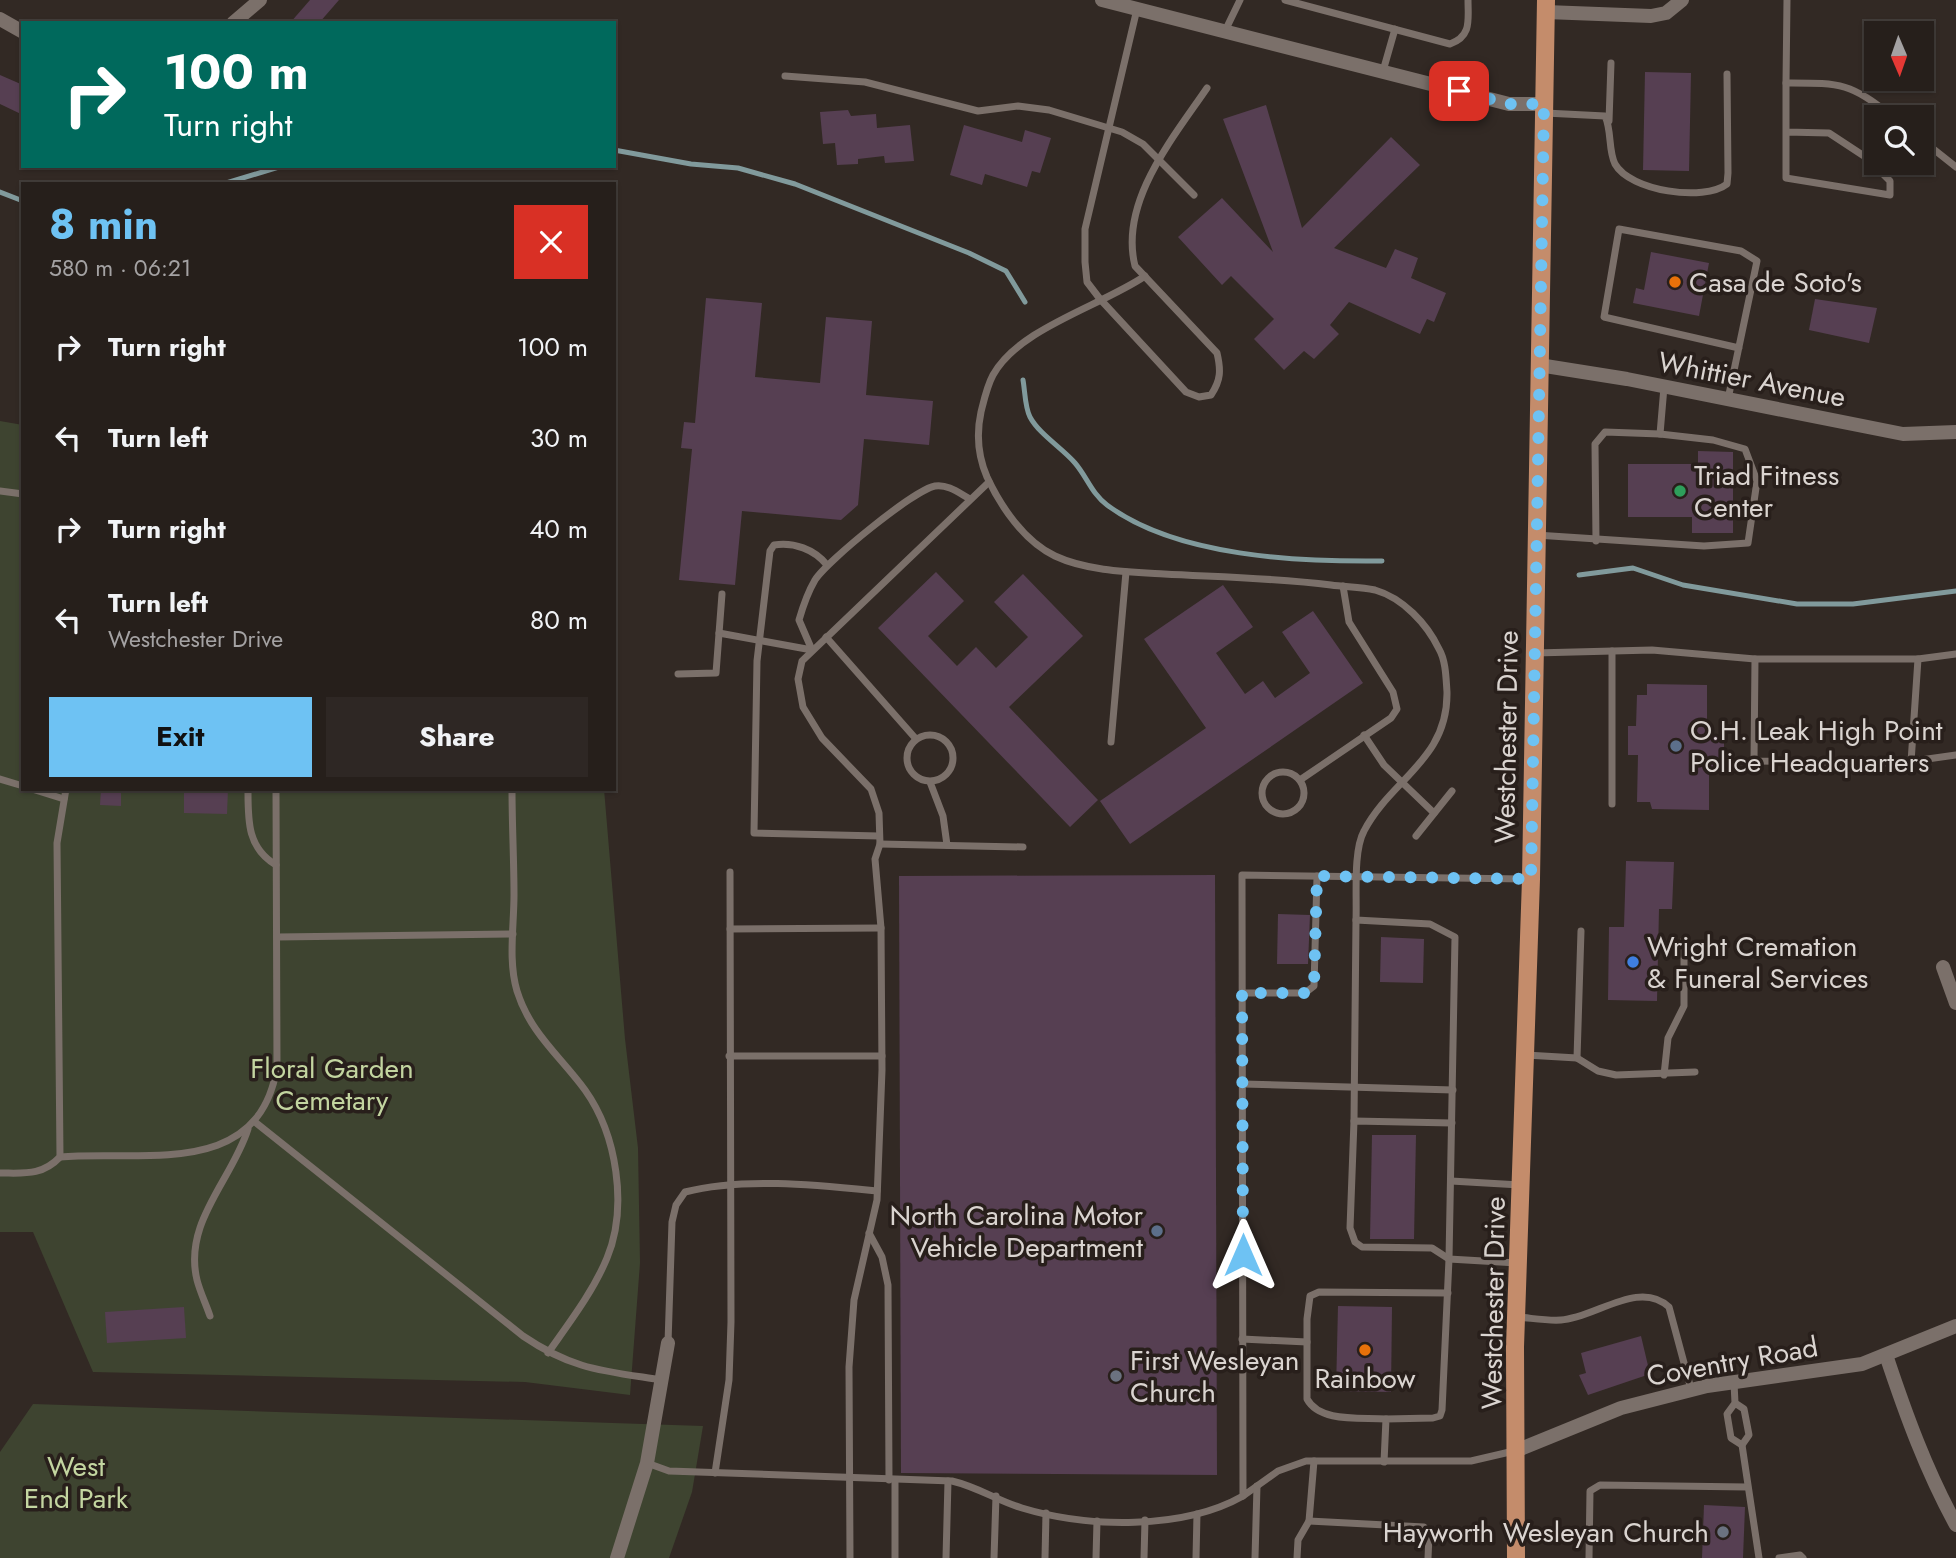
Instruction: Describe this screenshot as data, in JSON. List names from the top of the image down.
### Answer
{
  "streets": {
    "main road": ["Westchester Drive"],
    "street": ["Whittier Avenue", "Coventry Road"]
  },
  "crossings": [
    ["Whittier Avenue", "Westchester Drive"],
    ["Westchester Drive", "Coventry Road"]
  ],
  "parks": ["Floral Garden Cemetary", "West End Park"],
  "places": [
    "Casa de Soto's",
    "Triad Fitness Center",
    "O.H. Leak High Point Police Headquarters",
    "Wright Cremation & Funeral Services",
    "North Carolina Motor Vehicle Department",
    "Rainbow",
    "First Wesleyan Church",
    "Hayworth Wesleyan Church"
  ],
  "north": "bottom",
  "page": {
    "turn": ["100 m", "Turn right"],
    "heading": ["8 min", "580 m · 06:21"],
    "list": [
      {
        "name": "Turn right",
        "value": "100 m"
      },
      {
        "name": "Turn left",
        "value": "30 m"
      },
      {
        "name": "Turn right",
        "value": "40 m"
      },
      {
        "name": "Turn left",
        "note": "Westchester Drive",
        "value": "80 m"
      }
    ],
    "buttons": ["Exit", "Share"]
  }
}
